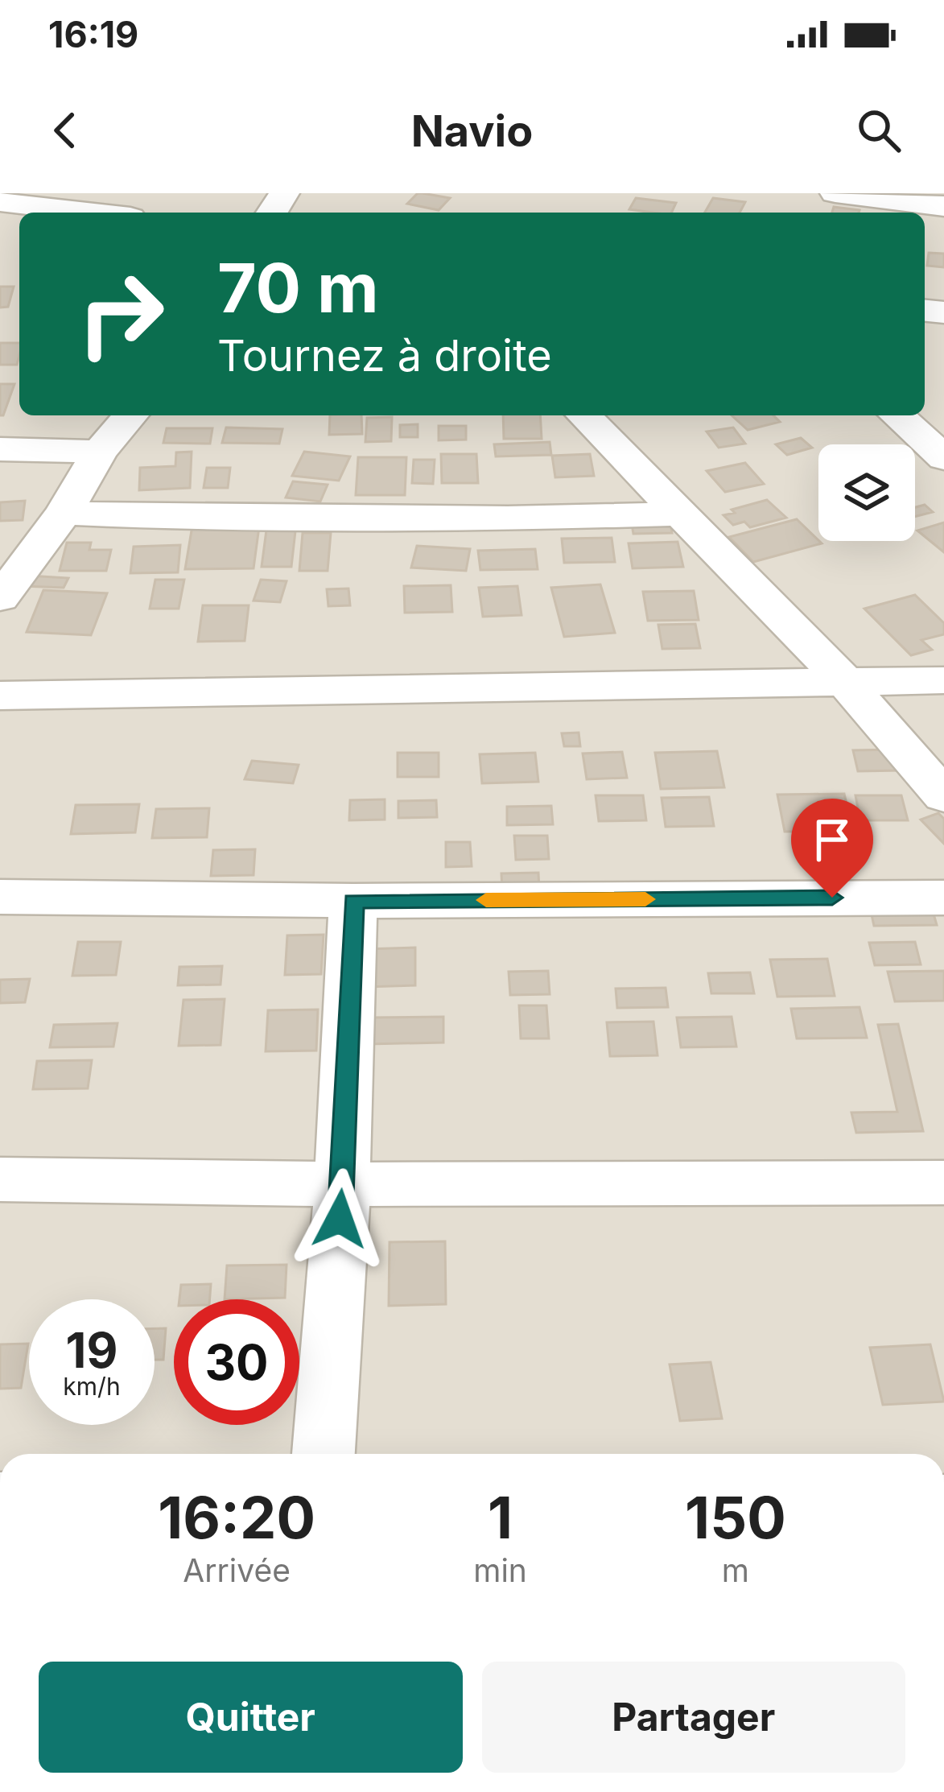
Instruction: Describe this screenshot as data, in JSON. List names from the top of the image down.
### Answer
{
  "page": {
    "status": "16:19",
    "header": "Navio",
    "turn": ["70 m", "Tournez à droite"],
    "speed": "19 km/h",
    "limit": "30",
    "eta": [
      "16:20",
      "Arrivée",
      "1",
      "min",
      "150",
      "m"
    ],
    "buttons": ["Quitter", "Partager"]
  }
}
